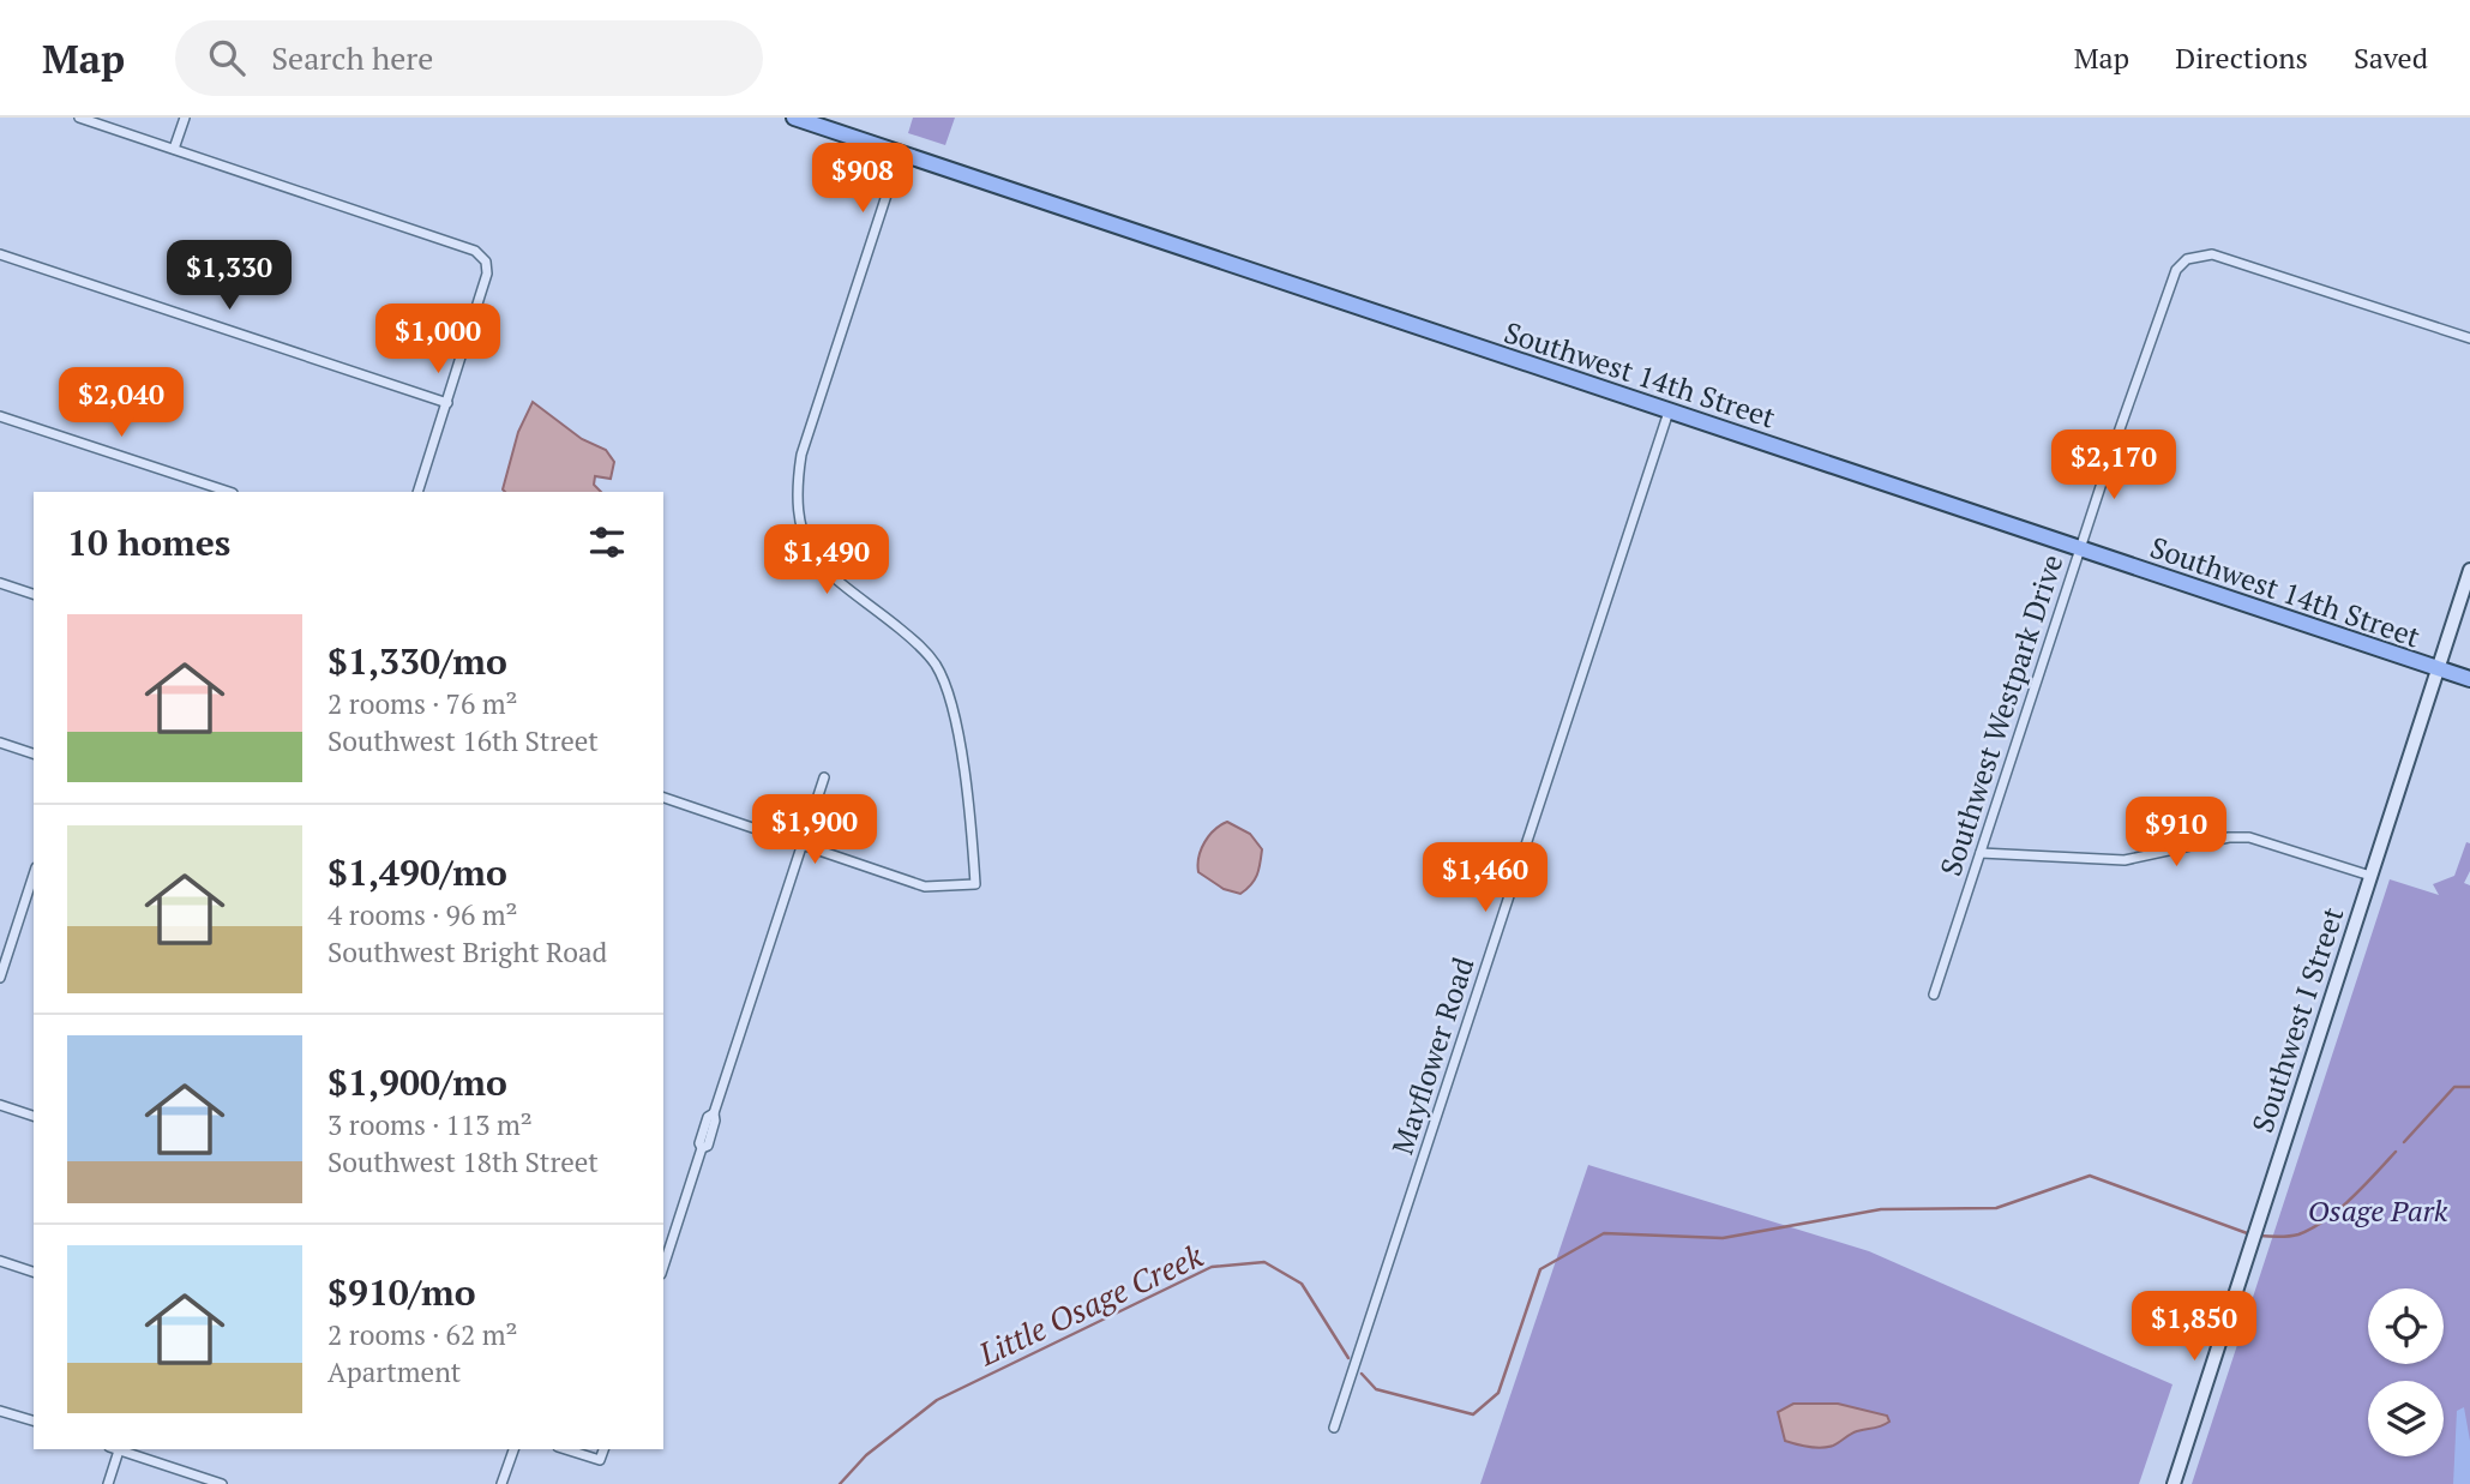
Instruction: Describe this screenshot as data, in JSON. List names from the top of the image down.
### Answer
{
  "streets": {
    "main road": ["Southwest 14th Street", "Southwest I Street"],
    "street": ["Southwest Westpark Drive", "Mayflower Road"]
  },
  "crossings": [
    ["Southwest 14th Street", "Southwest Westpark Drive"],
    ["Southwest 14th Street", "Southwest I Street"],
    ["Southwest 14th Street", "Mayflower Road"]
  ],
  "water": ["Little Osage Creek"],
  "parks": ["Osage Park"],
  "page": {
    "header": "Map",
    "search": "Search here",
    "nav": ["Map", "Directions", "Saved"],
    "price": [
      "$908",
      "$1,330",
      "$1,000",
      "$2,040",
      "$2,170",
      "$1,490",
      "$1,900",
      "$910",
      "$1,460",
      "$1,850"
    ],
    "heading": "10 homes",
    "list": [
      {
        "name": "$1,330/mo",
        "note": "2 rooms · 76 m² · Southwest 16th Street"
      },
      {
        "name": "$1,490/mo",
        "note": "4 rooms · 96 m² · Southwest Bright Road"
      },
      {
        "name": "$1,900/mo",
        "note": "3 rooms · 113 m² · Southwest 18th Street"
      },
      {
        "name": "$910/mo",
        "note": "2 rooms · 62 m² · Apartment"
      }
    ]
  }
}
